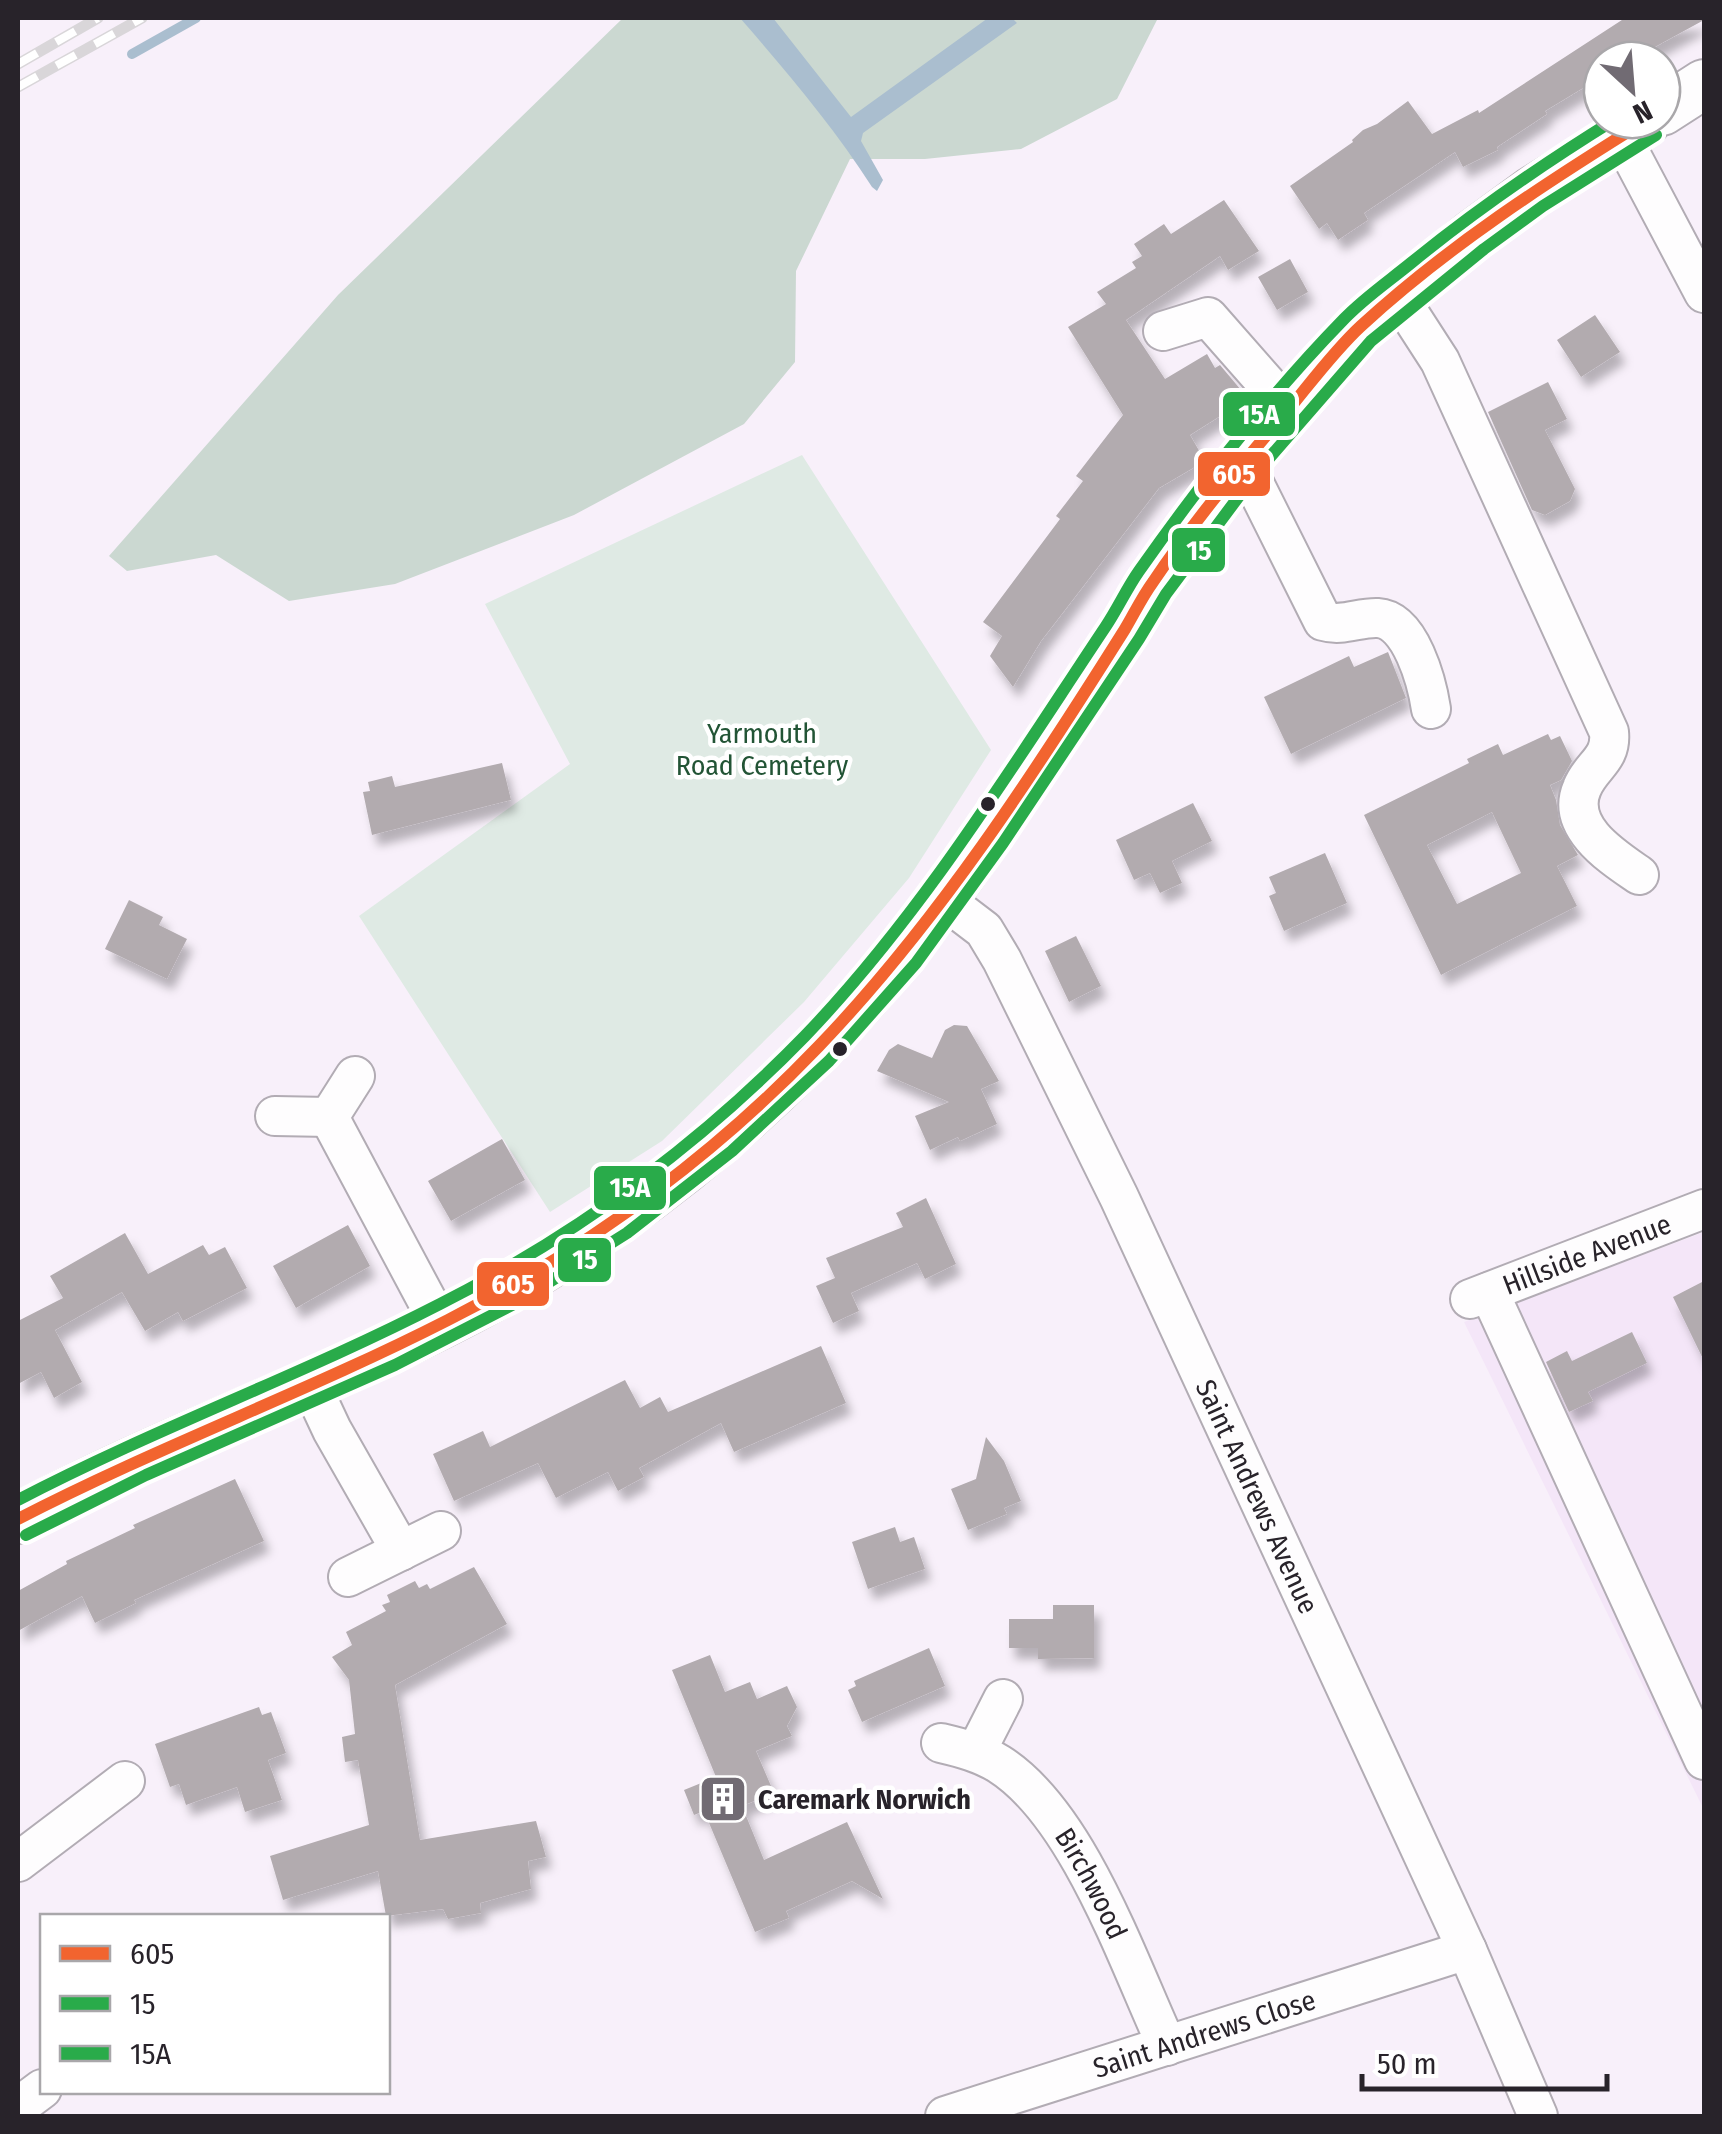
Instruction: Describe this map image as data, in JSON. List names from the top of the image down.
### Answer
{
  "streets": {
    "street": [
      "Hillside Avenue",
      "Saint Andrews Avenue",
      "Birchwood",
      "Saint Andrews Close"
    ]
  },
  "crossings": [
    ["Saint Andrews Avenue", "Saint Andrews Close"],
    ["Birchwood", "Saint Andrews Close"]
  ],
  "parks": ["Yarmouth Road Cemetery"],
  "places": {
    "building": ["Caremark Norwich"]
  },
  "lines": ["transit line 605", "transit line 15", "transit line 15A"],
  "legend": ["605", "15", "15A"],
  "scale_bar": "50 m",
  "north": "bottom right"
}
